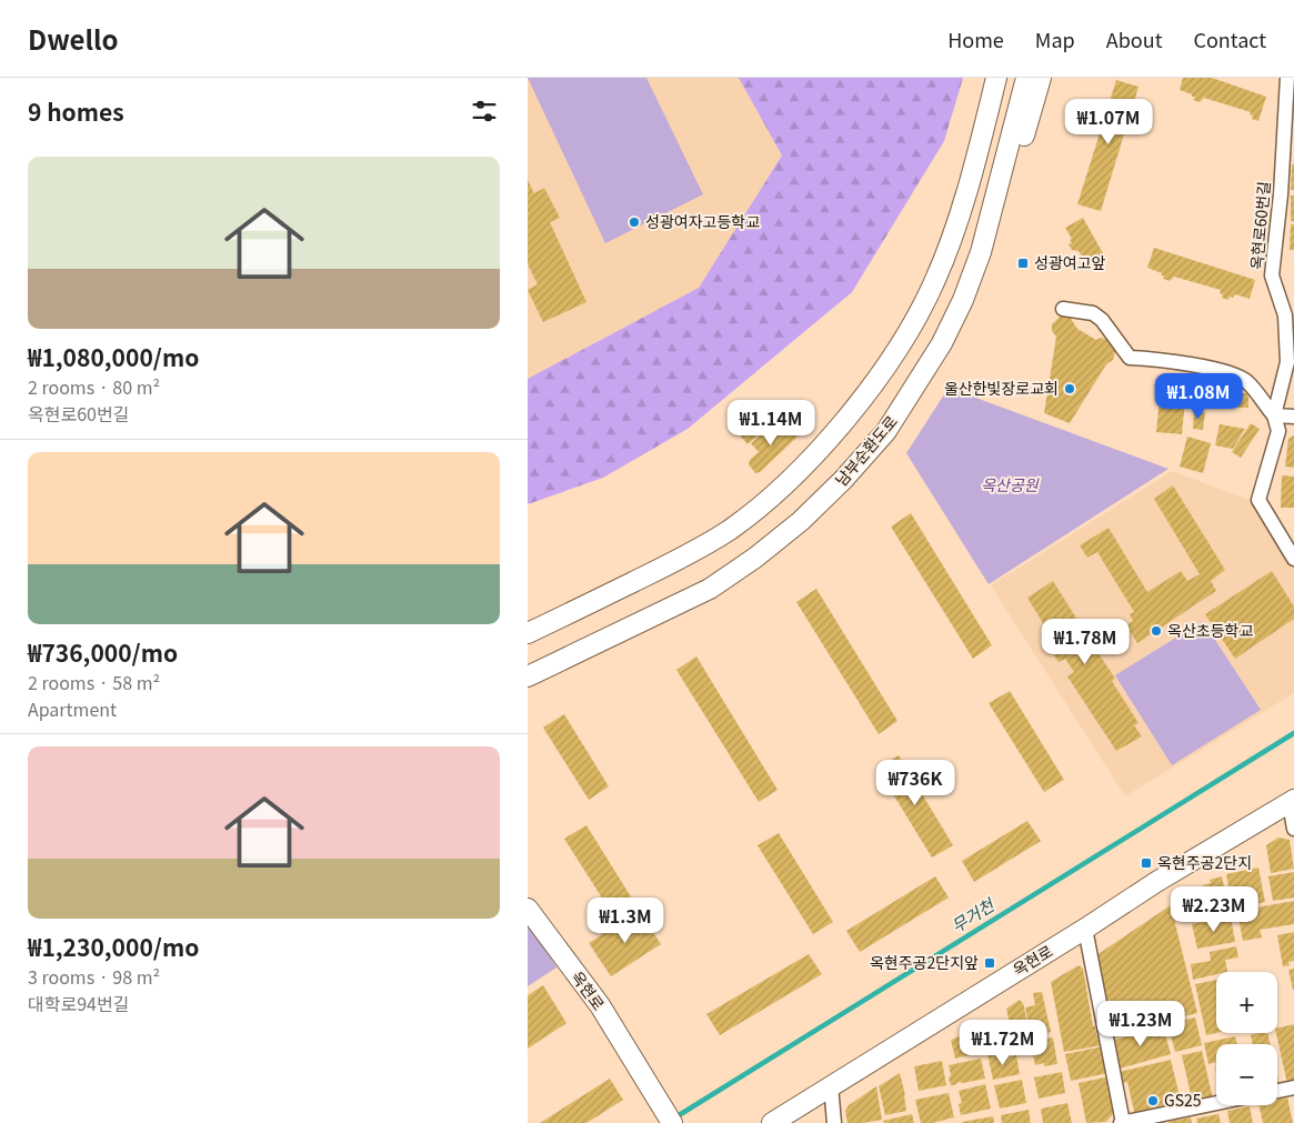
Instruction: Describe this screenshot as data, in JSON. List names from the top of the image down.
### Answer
{
  "streets": {
    "main road": ["남부순환도로", "옥현로"],
    "street": ["옥현로60번길"]
  },
  "water": ["무거천"],
  "parks": ["옥산공원"],
  "places": {
    "other": [
      "성광여자고등학교",
      "울산한빛장로교회",
      "옥산초등학교",
      "GS25"
    ],
    "transit": ["성광여고앞", "옥현주공2단지", "옥현주공2단지앞"]
  },
  "page": {
    "header": "Dwello",
    "nav": [
      "Home",
      "Map",
      "About",
      "Contact"
    ],
    "heading": "9 homes",
    "price": [
      "₩1.07M",
      "₩1.08M",
      "₩1.14M",
      "₩1.78M",
      "₩736K",
      "₩2.23M",
      "₩1.3M",
      "₩1.23M",
      "₩1.72M"
    ],
    "list": [
      {
        "name": "₩1,080,000/mo",
        "note": "2 rooms · 80 m² · 옥현로60번길"
      },
      {
        "name": "₩736,000/mo",
        "note": "2 rooms · 58 m² · Apartment"
      },
      {
        "name": "₩1,230,000/mo",
        "note": "3 rooms · 98 m² · 대학로94번길"
      }
    ],
    "map_buttons": ["+", "−"]
  }
}
